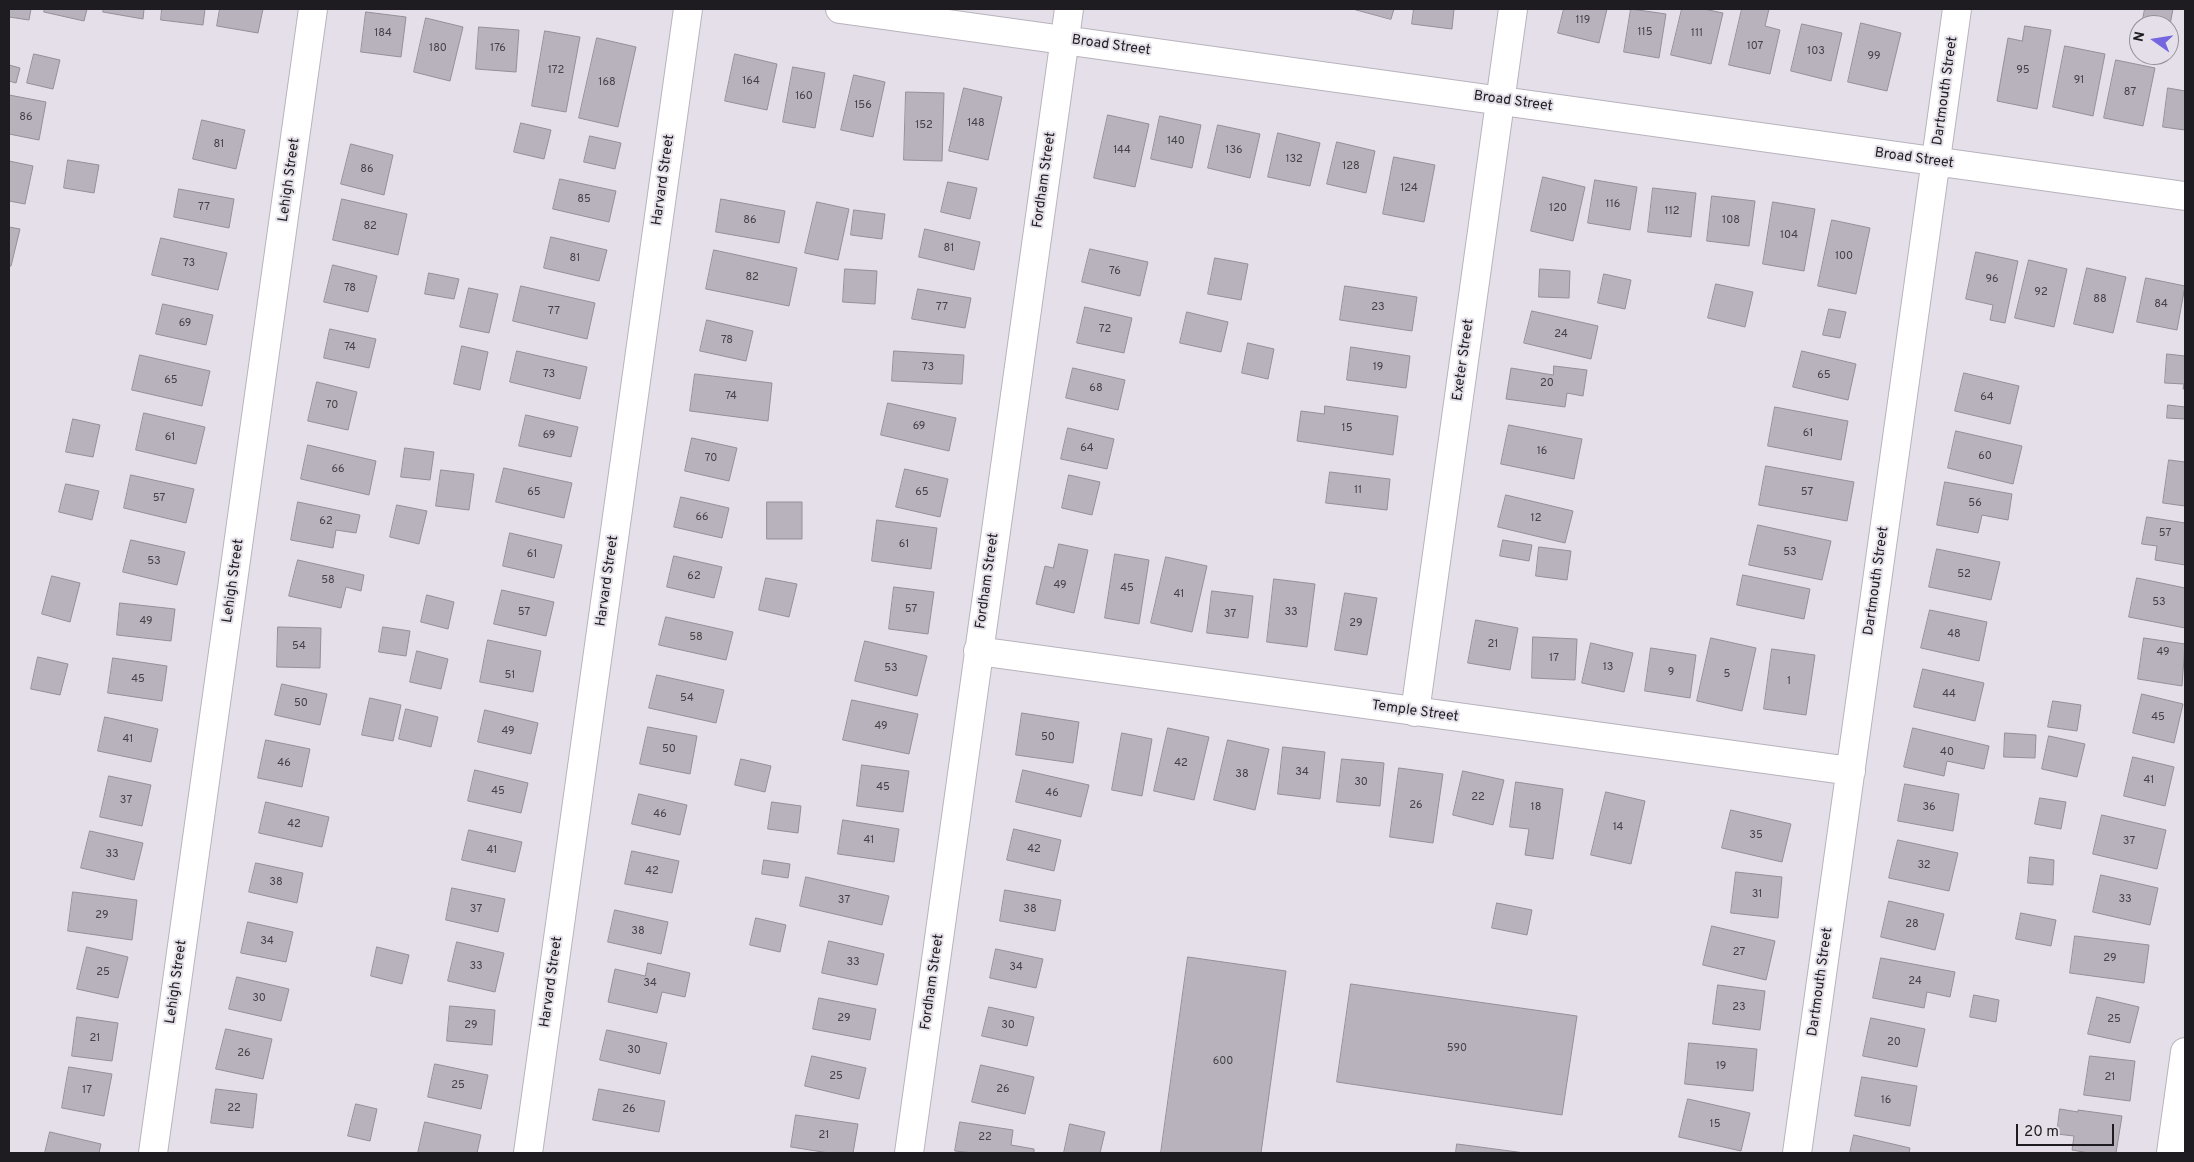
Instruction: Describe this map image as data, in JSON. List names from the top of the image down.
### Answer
{
  "streets": {
    "street": [
      "Broad Street",
      "Dartmouth Street",
      "Lehigh Street",
      "Harvard Street",
      "Fordham Street",
      "Exeter Street",
      "Temple Street"
    ]
  },
  "crossings": [
    ["Broad Street", "Dartmouth Street"],
    ["Broad Street", "Fordham Street"],
    ["Broad Street", "Exeter Street"],
    ["Dartmouth Street", "Temple Street"],
    ["Fordham Street", "Temple Street"],
    ["Exeter Street", "Temple Street"]
  ],
  "house_numbers": [
    "119",
    "115",
    "184",
    "111",
    "107",
    "180",
    "176",
    "103",
    "99",
    "172",
    "95",
    "91",
    "164",
    "168",
    "87",
    "160",
    "156",
    "86",
    "148",
    "152",
    "140",
    "81",
    "144",
    "136",
    "132",
    "128",
    "86",
    "124",
    "85",
    "116",
    "77",
    "120",
    "112",
    "86",
    "108",
    "82",
    "104",
    "81",
    "100",
    "81",
    "73",
    "76",
    "82",
    "96",
    "78",
    "92",
    "88",
    "84",
    "77",
    "23",
    "77",
    "69",
    "72",
    "24",
    "78",
    "74",
    "73",
    "19",
    "73",
    "65",
    "65",
    "20",
    "68",
    "74",
    "64",
    "70",
    "69",
    "15",
    "61",
    "69",
    "61",
    "64",
    "16",
    "60",
    "70",
    "66",
    "11",
    "65",
    "65",
    "57",
    "57",
    "56",
    "66",
    "12",
    "62",
    "57",
    "61",
    "53",
    "61",
    "53",
    "52",
    "62",
    "58",
    "49",
    "45",
    "41",
    "53",
    "57",
    "57",
    "33",
    "37",
    "49",
    "29",
    "48",
    "58",
    "21",
    "54",
    "49",
    "17",
    "13",
    "53",
    "9",
    "5",
    "51",
    "45",
    "1",
    "44",
    "54",
    "50",
    "45",
    "49",
    "49",
    "50",
    "41",
    "50",
    "40",
    "46",
    "42",
    "34",
    "38",
    "41",
    "30",
    "45",
    "45",
    "46",
    "22",
    "37",
    "26",
    "18",
    "36",
    "46",
    "42",
    "14",
    "35",
    "41",
    "37",
    "42",
    "41",
    "33",
    "32",
    "42",
    "38",
    "31",
    "33",
    "37",
    "37",
    "38",
    "29",
    "28",
    "38",
    "34",
    "27",
    "29",
    "33",
    "33",
    "34",
    "25",
    "24",
    "34",
    "30",
    "23",
    "29",
    "25",
    "29",
    "30",
    "21",
    "20",
    "590",
    "30",
    "26",
    "600",
    "19",
    "25",
    "21",
    "25",
    "26",
    "17",
    "16",
    "22",
    "26",
    "15",
    "21",
    "22"
  ],
  "scale_bar": "20 m",
  "north": "left"
}
